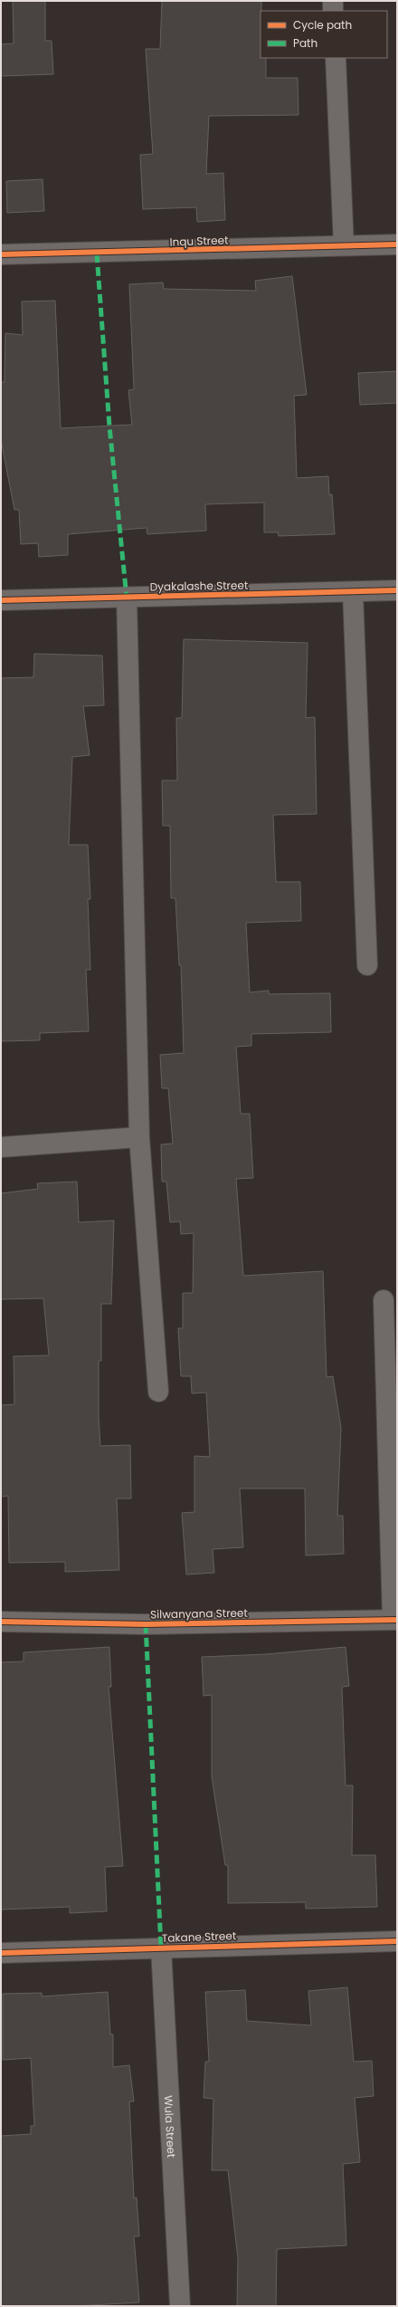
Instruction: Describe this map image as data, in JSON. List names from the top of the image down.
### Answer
{
  "streets": {
    "street": [
      "Inqu Street",
      "Dyakalashe Street",
      "Silwanyana Street",
      "Takane Street",
      "Wula Street"
    ]
  },
  "crossings": [
    ["Takane Street", "Wula Street"]
  ],
  "legend": ["Cycle path", "Path"]
}
